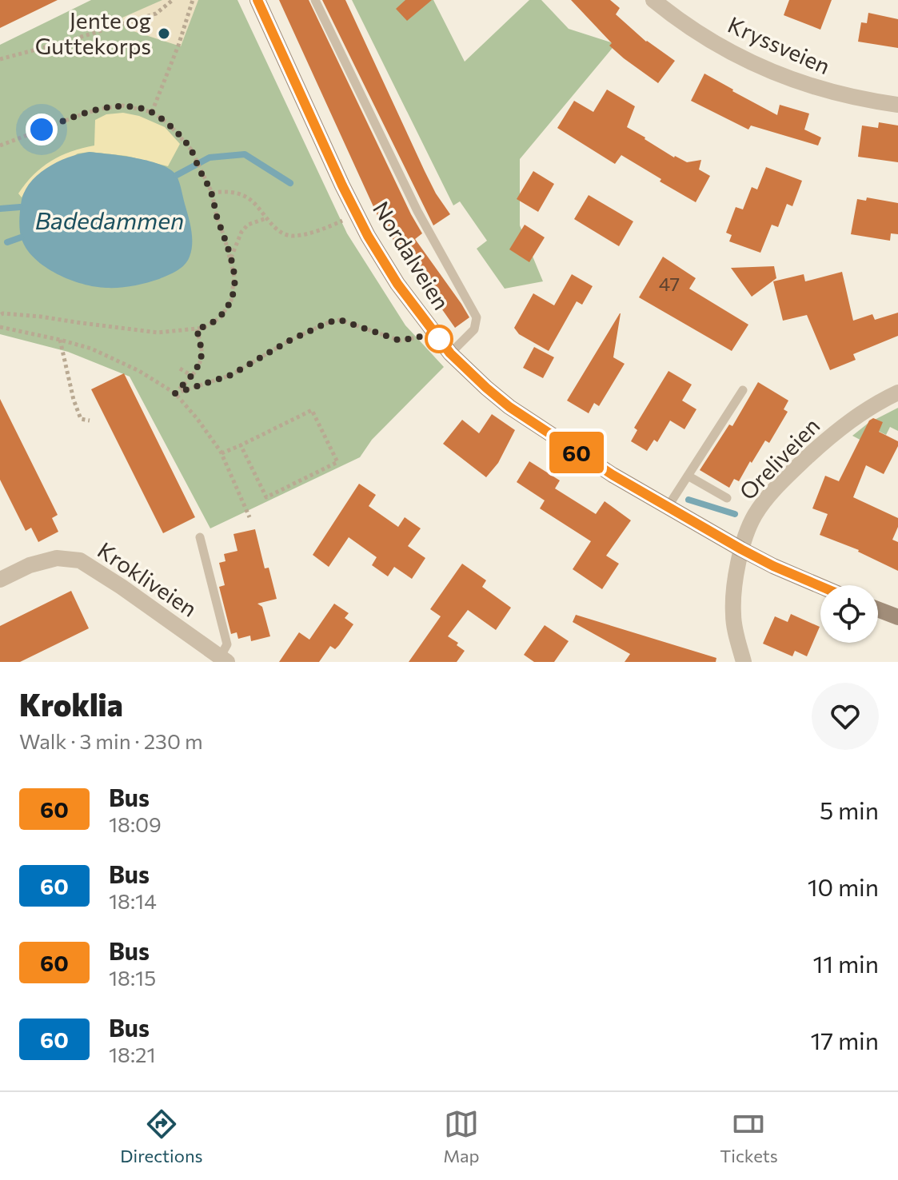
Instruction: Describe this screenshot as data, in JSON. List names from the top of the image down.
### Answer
{
  "streets": {
    "street": [
      "Kryssveien",
      "Nordalveien",
      "Oreliveien",
      "Krokliveien"
    ]
  },
  "crossings": [
    ["Nordalveien", "Oreliveien"]
  ],
  "water": ["Badedammen"],
  "places": ["Jente og Guttekorps"],
  "lines": ["bus line 60"],
  "house_numbers": ["47"],
  "page": {
    "on_map": "60",
    "heading": ["Kroklia", "Walk · 3 min · 230 m"],
    "list": [
      {
        "mark": "60",
        "name": "Bus",
        "note": "18:09",
        "value": "5 min"
      },
      {
        "mark": "60",
        "name": "Bus",
        "note": "18:14",
        "value": "10 min"
      },
      {
        "mark": "60",
        "name": "Bus",
        "note": "18:15",
        "value": "11 min"
      },
      {
        "mark": "60",
        "name": "Bus",
        "note": "18:21",
        "value": "17 min"
      }
    ],
    "tabs": ["Directions", "Map", "Tickets"]
  }
}
